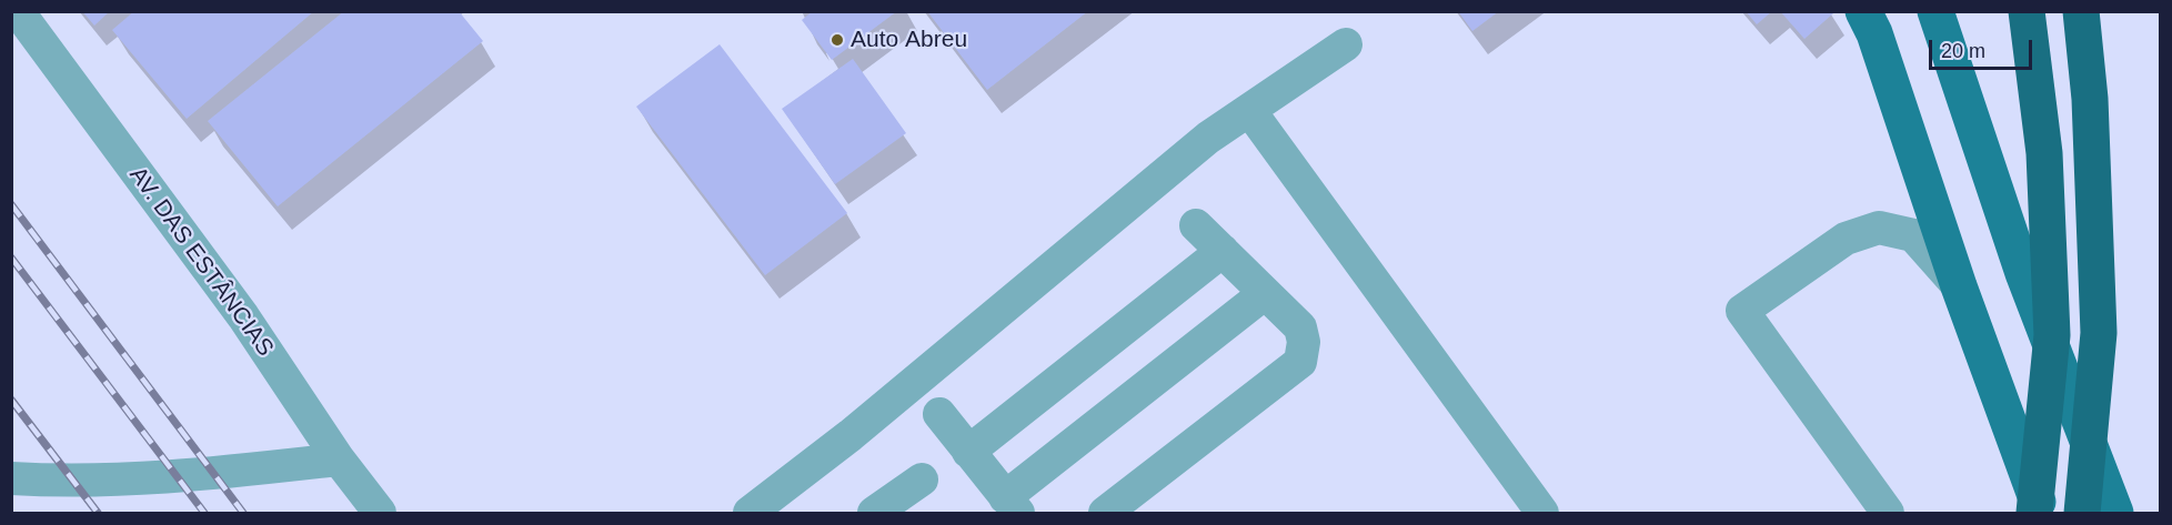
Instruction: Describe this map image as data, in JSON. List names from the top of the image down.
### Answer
{
  "streets": {
    "street": ["AV. DAS ESTÂNCIAS"]
  },
  "places": ["Auto Abreu"],
  "scale_bar": "20 m"
}
